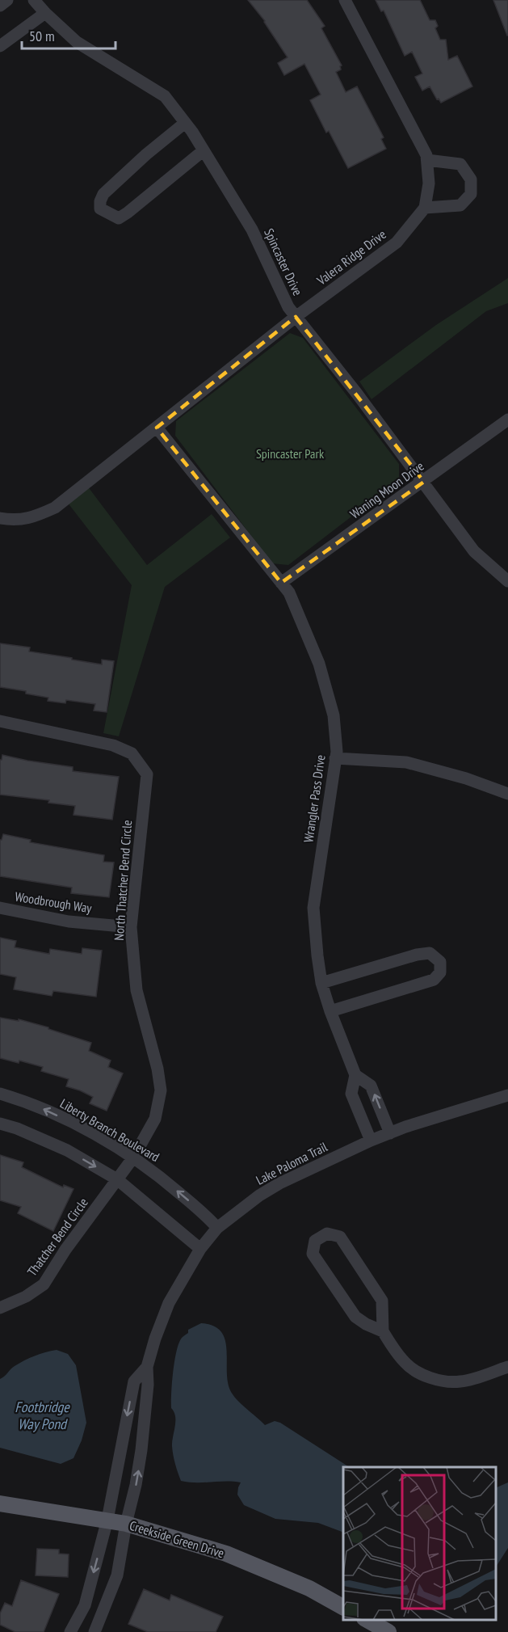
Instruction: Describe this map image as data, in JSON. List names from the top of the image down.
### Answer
{
  "streets": {
    "main road": ["Creekside Green Drive"],
    "street": [
      "Valera Ridge Drive",
      "Spincaster Drive",
      "Waning Moon Drive",
      "Wrangler Pass Drive",
      "North Thatcher Bend Circle",
      "Woodbrough Way",
      "Liberty Branch Boulevard",
      "Lake Paloma Trail",
      "Thatcher Bend Circle"
    ]
  },
  "crossings": [
    ["Valera Ridge Drive", "Spincaster Drive"],
    ["Valera Ridge Drive", "Wrangler Pass Drive"],
    ["Spincaster Drive", "Waning Moon Drive"],
    ["Waning Moon Drive", "Wrangler Pass Drive"],
    ["Wrangler Pass Drive", "Lake Paloma Trail"],
    ["North Thatcher Bend Circle", "Woodbrough Way"],
    ["North Thatcher Bend Circle", "Liberty Branch Boulevard"],
    ["North Thatcher Bend Circle", "Thatcher Bend Circle"],
    ["Liberty Branch Boulevard", "Lake Paloma Trail"],
    ["Lake Paloma Trail", "Creekside Green Drive"]
  ],
  "water": ["Footbridge Way Pond"],
  "parks": ["Spincaster Park"],
  "scale_bar": "50 m"
}
